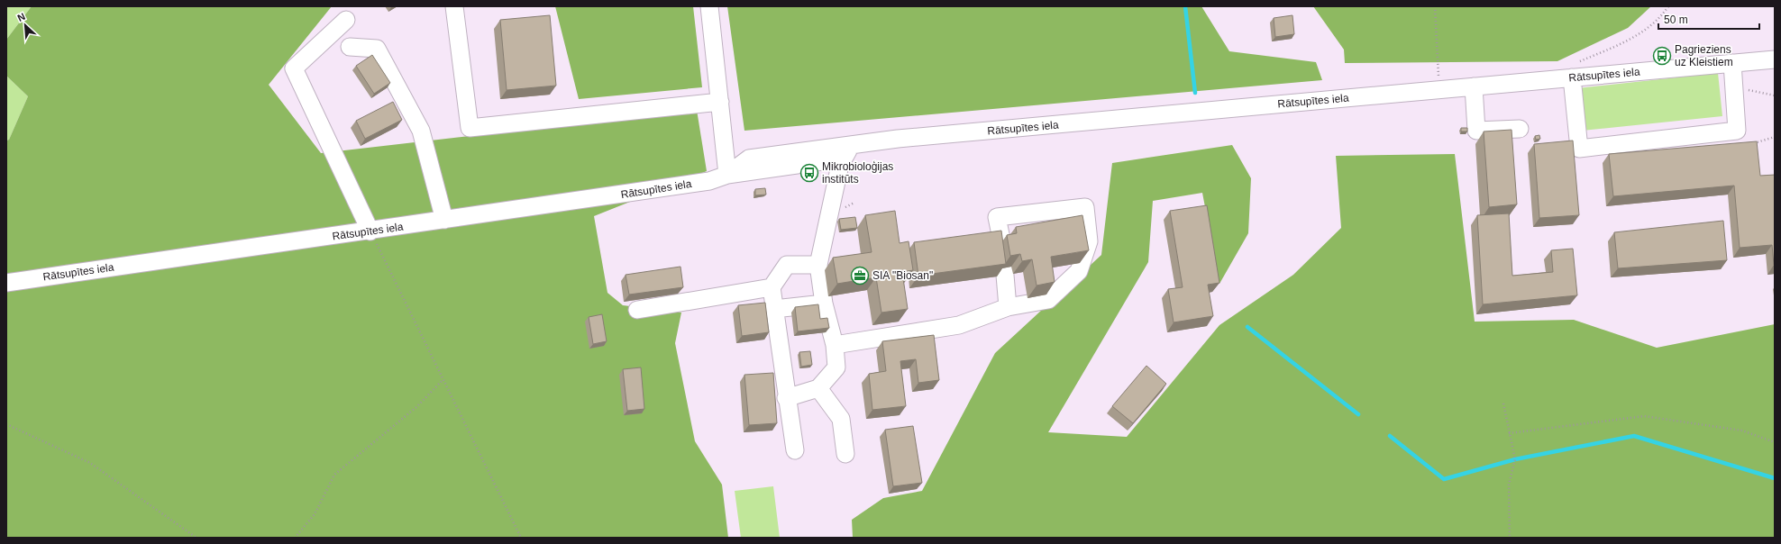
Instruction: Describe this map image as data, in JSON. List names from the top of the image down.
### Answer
{
  "streets": {
    "street": ["Rātsupītes iela"]
  },
  "places": {
    "bus stop": ["Pagrieziens uz Kleistiem", "Mikrobioloģijas institūts"],
    "office": ["SIA \"Biosan\""]
  },
  "scale_bar": "50 m",
  "north": "top left"
}
